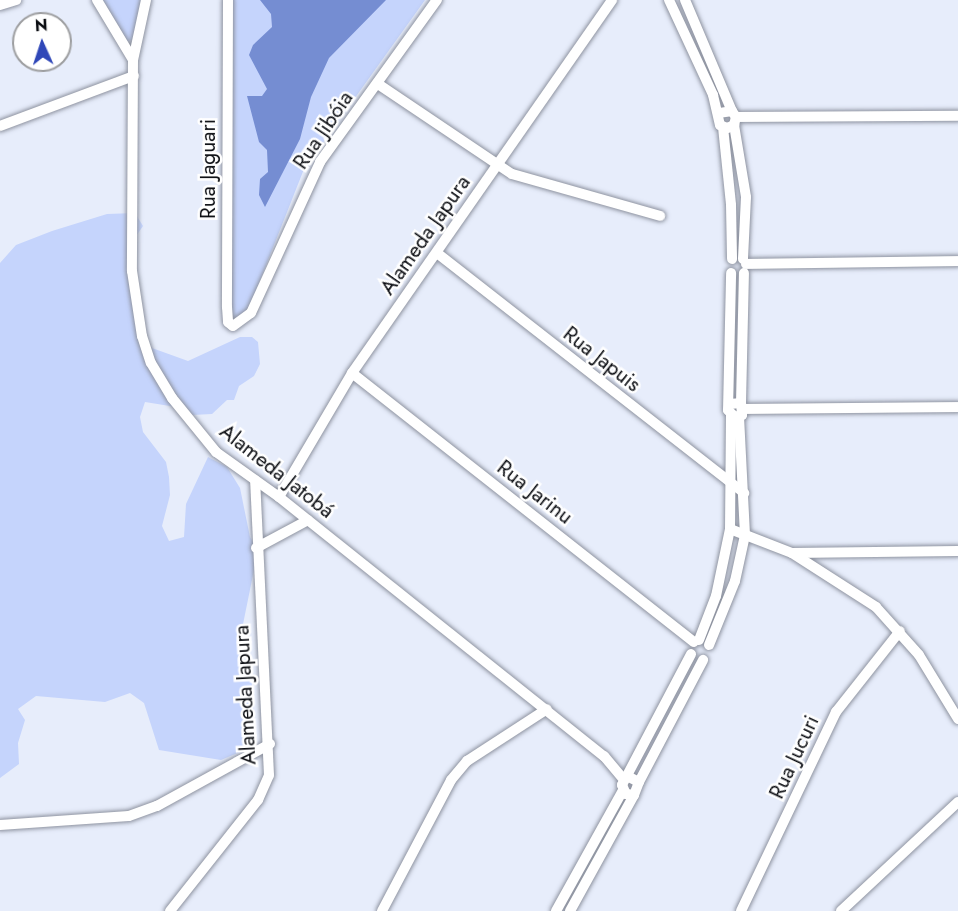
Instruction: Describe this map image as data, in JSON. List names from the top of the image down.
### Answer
{
  "streets": {
    "street": [
      "Rua Jibóia",
      "Rua Jaguari",
      "Alameda Japura",
      "Rua Japuis",
      "Alameda Jatobá",
      "Rua Jarinu",
      "Rua Jucuri"
    ]
  },
  "crossings": [
    ["Rua Jibóia", "Rua Jaguari"],
    ["Alameda Japura", "Rua Japuis"],
    ["Alameda Japura", "Alameda Jatobá"],
    ["Alameda Japura", "Rua Jarinu"]
  ],
  "north": "top"
}
